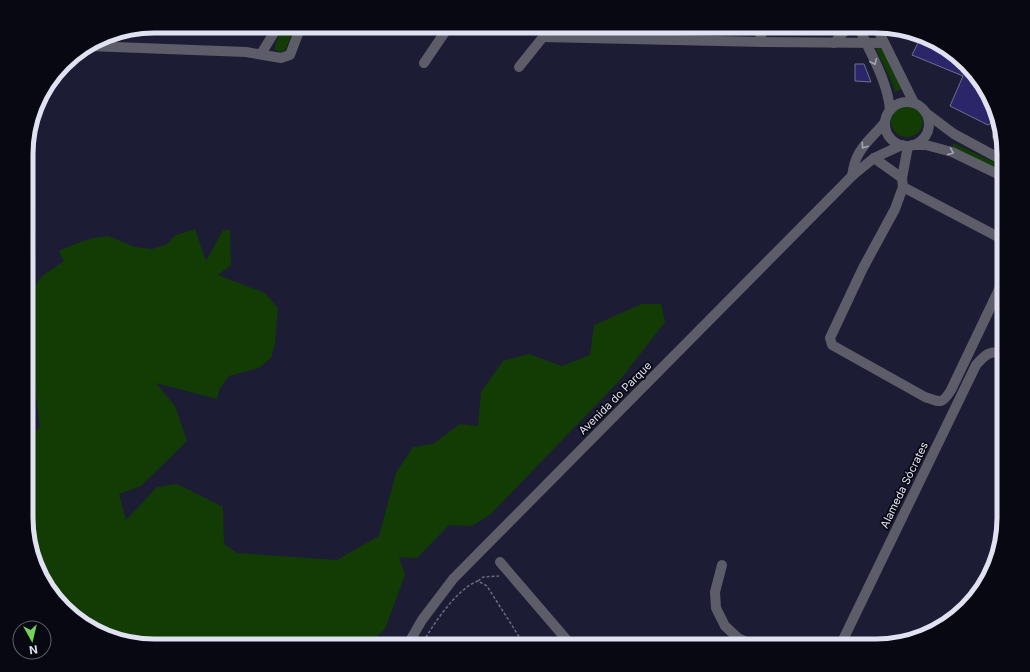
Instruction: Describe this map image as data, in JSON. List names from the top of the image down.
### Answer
{
  "streets": {
    "street": ["Avenida do Parque", "Alameda Sócrates"]
  },
  "north": "bottom"
}
